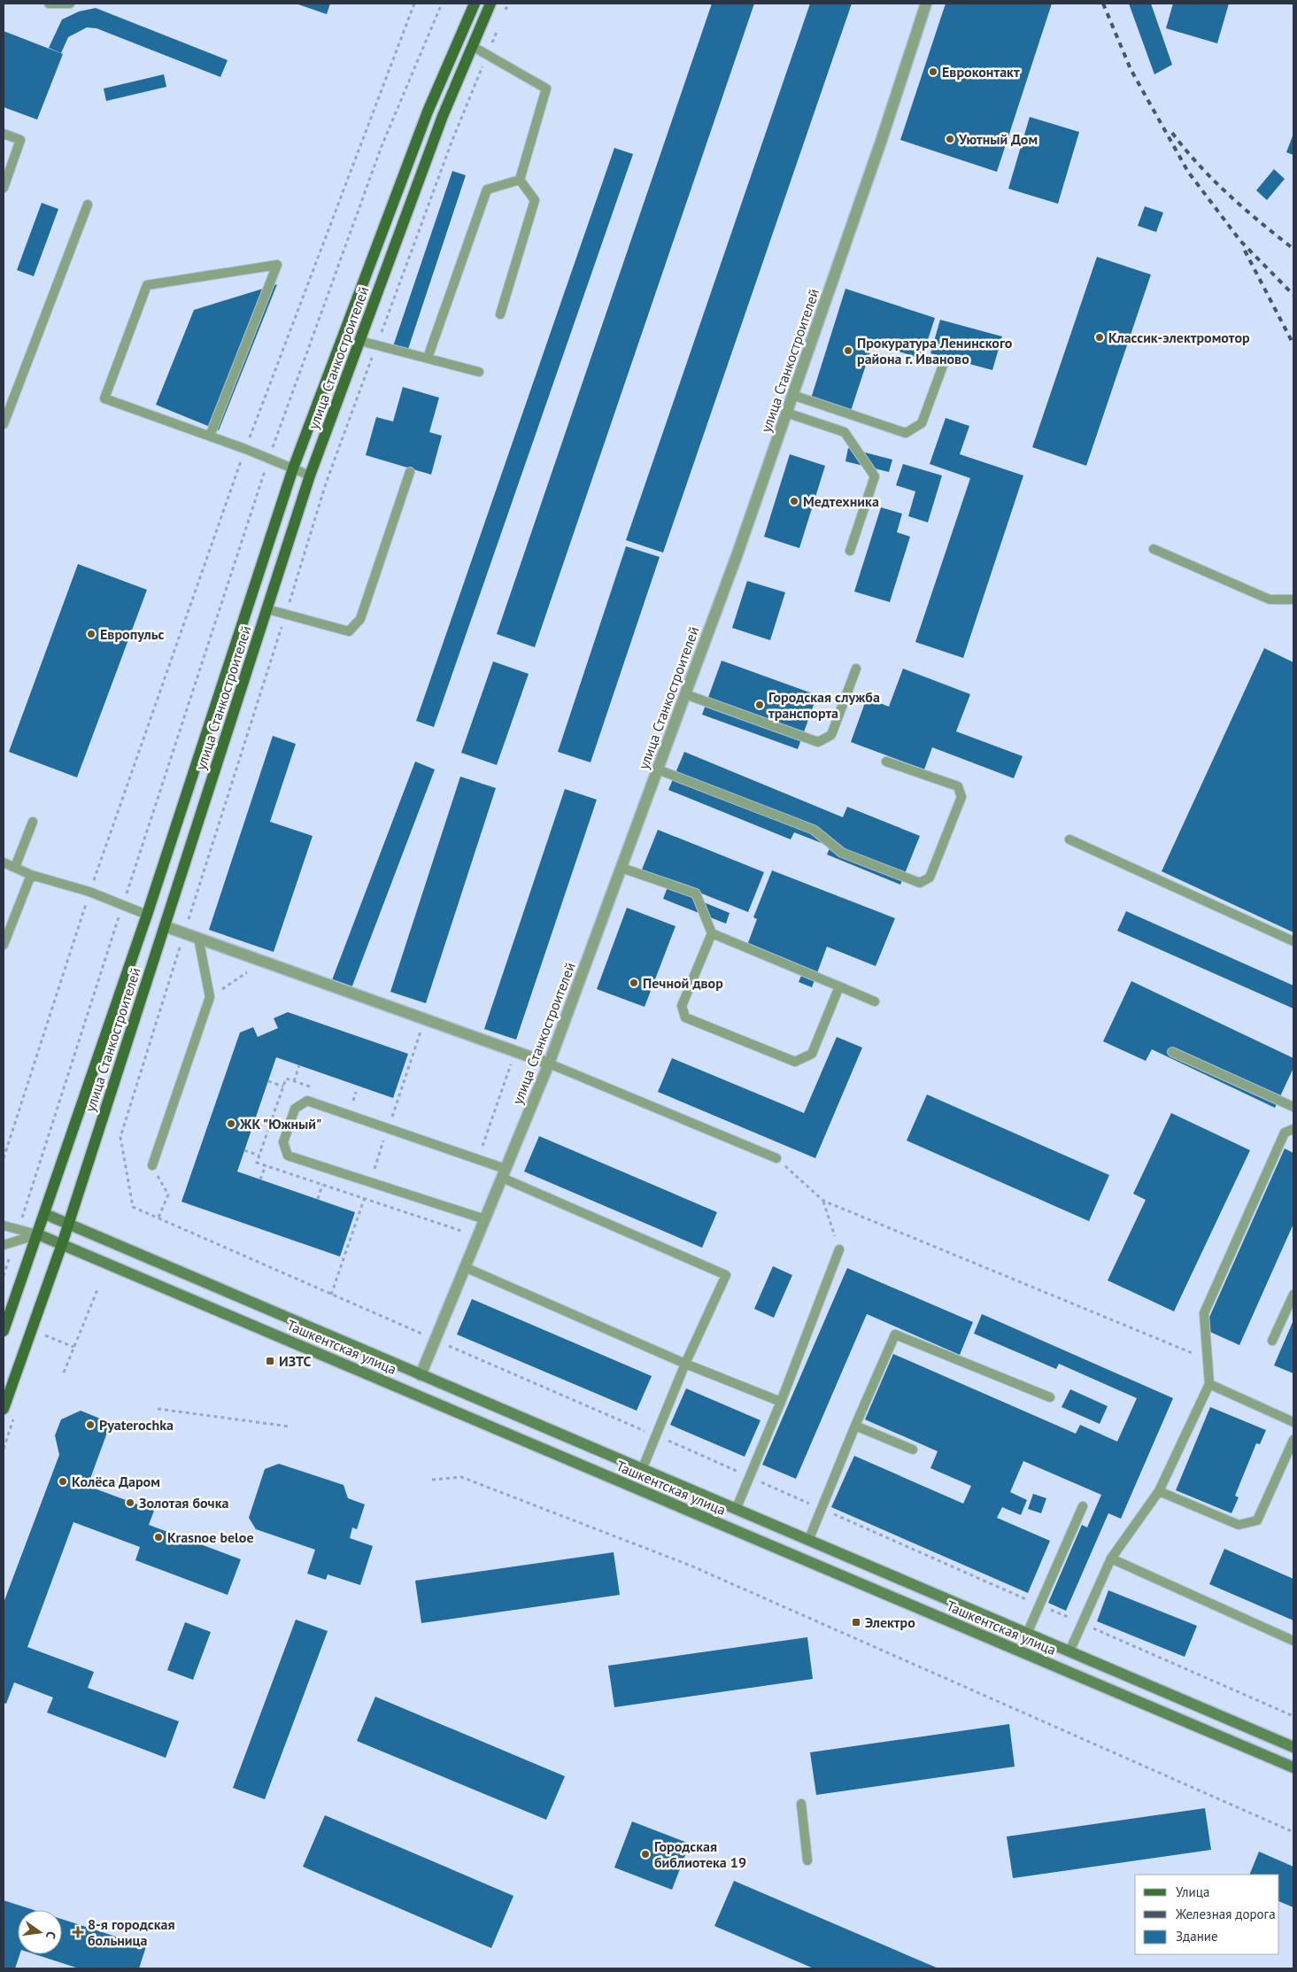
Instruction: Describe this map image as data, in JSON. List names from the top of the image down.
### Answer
{
  "streets": {
    "main road": ["улица Станкостроителей", "Ташкентская улица"]
  },
  "crossings": [
    ["улица Станкостроителей", "Ташкентская улица"]
  ],
  "places": {
    "other": [
      "Евроконтакт",
      "Уютный Дом",
      "Классик-электромотор",
      "Прокуратура Ленинского района г. Иваново",
      "Медтехника",
      "Европульс",
      "Городская служба транспорта",
      "Печной двор",
      "ЖК \"Южный\"",
      "Pyaterochka",
      "Колёса Даром",
      "Золотая бочка",
      "Krasnoe beloe",
      "Городская библиотека 19"
    ],
    "transit": ["ИЗТС", "Электро"],
    "health": ["8-я городская больница"]
  },
  "legend": ["Улица", "Железная дорога", "Здание"],
  "north": "right"
}
